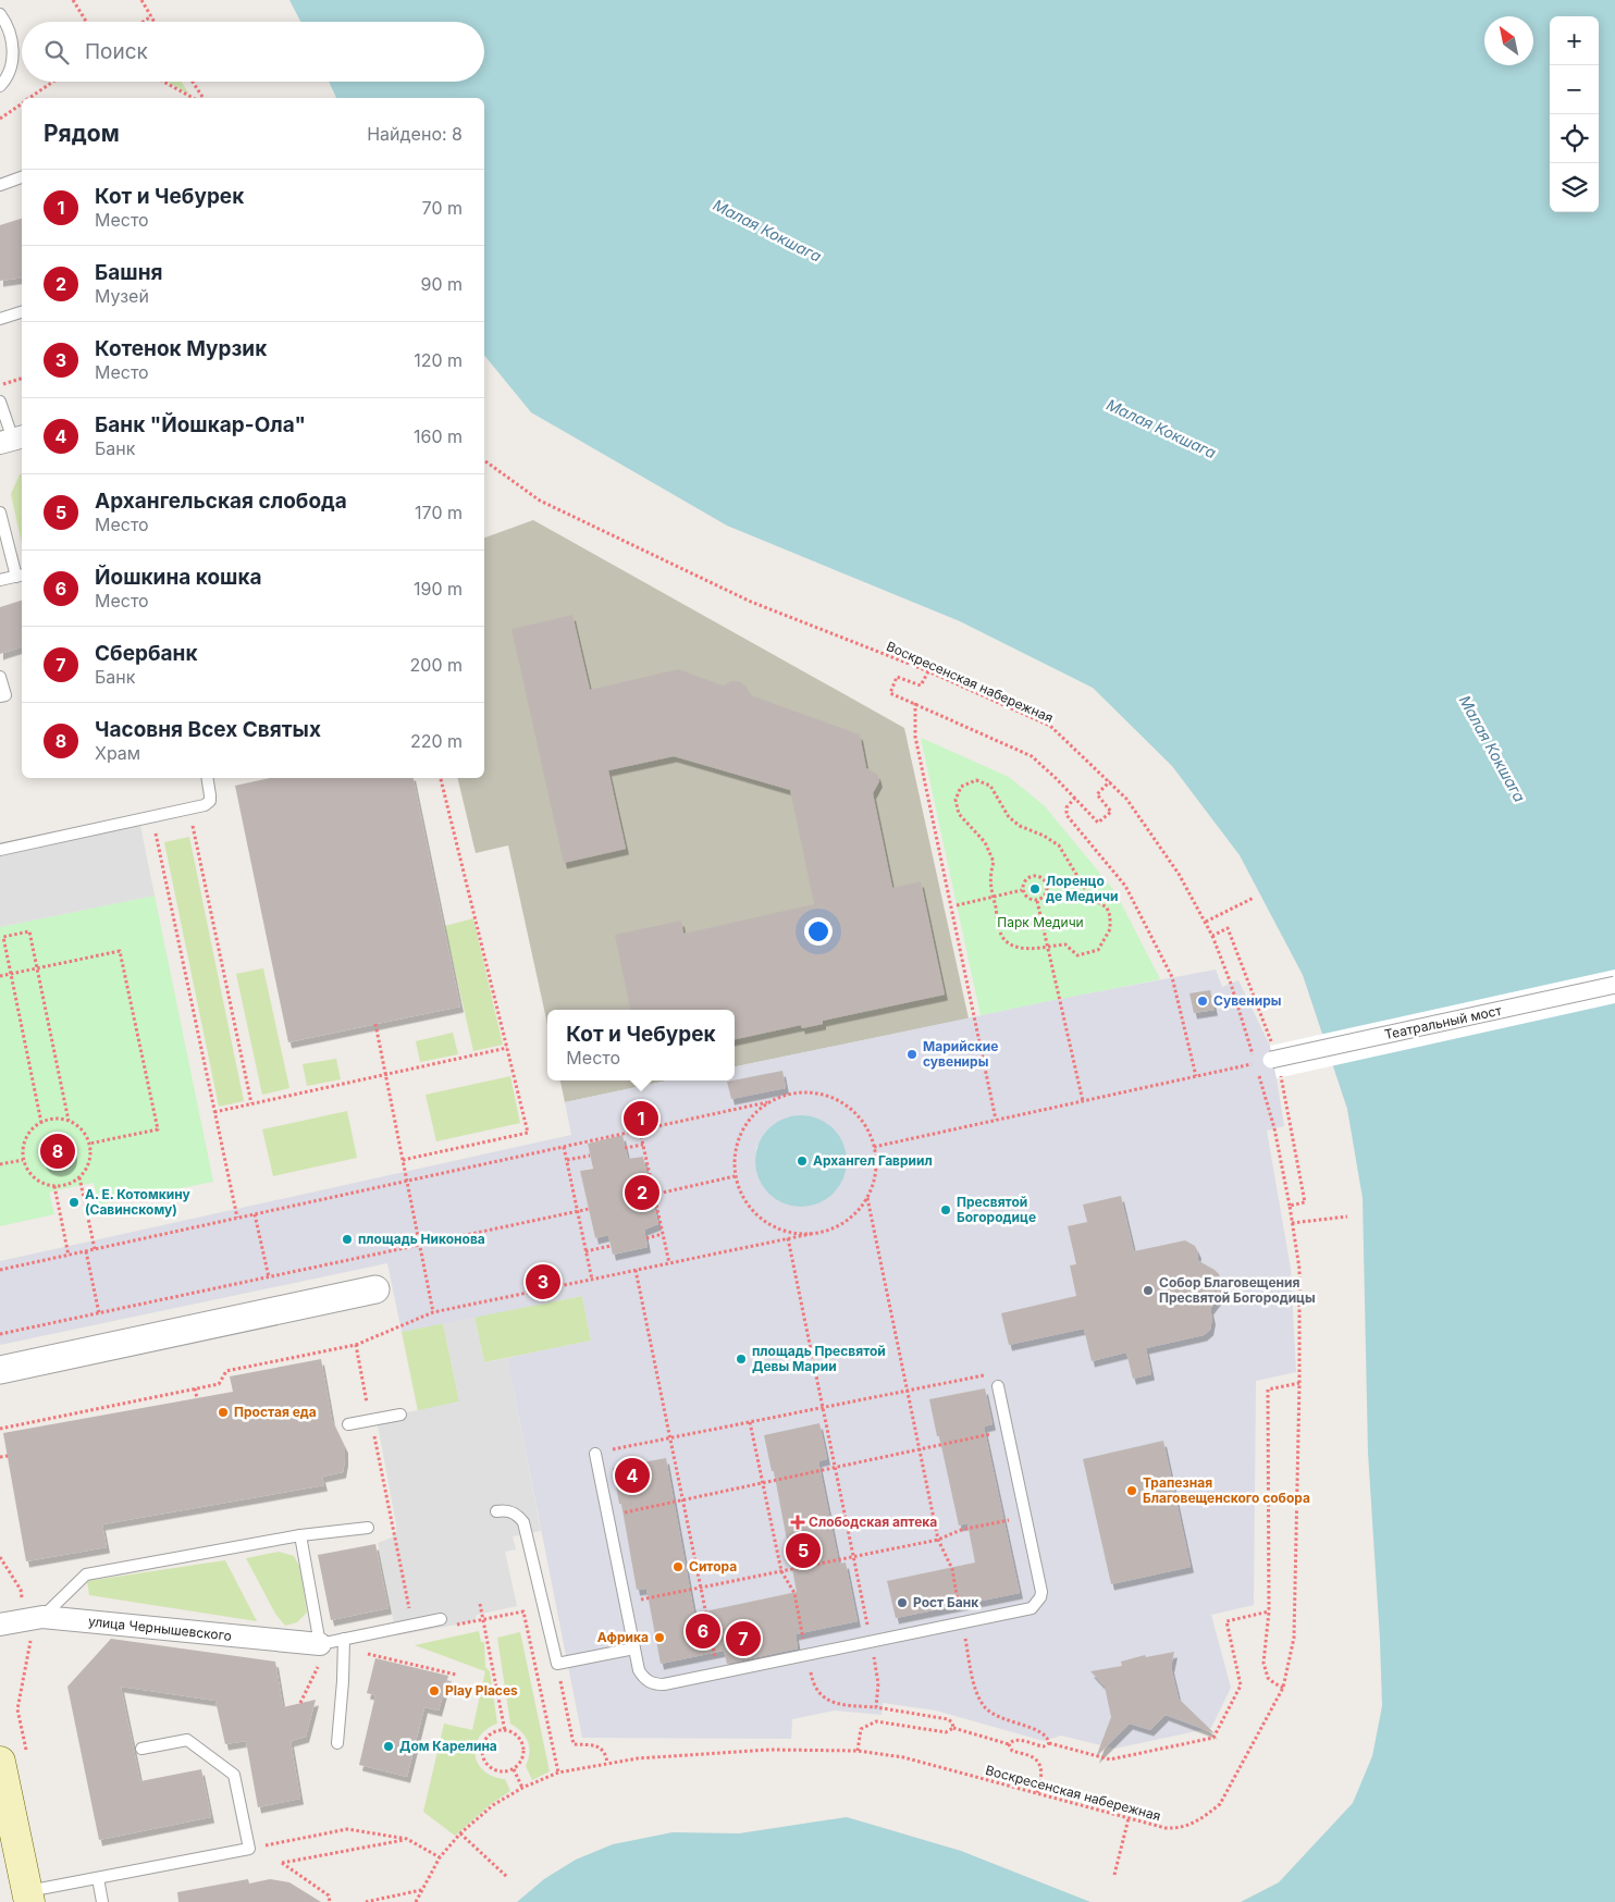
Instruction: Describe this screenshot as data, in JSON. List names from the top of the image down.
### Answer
{
  "streets": {
    "street": ["Театральный мост", "улица Чернышевского"],
    "path": ["Воскресенская набережная"]
  },
  "water": ["Малая Кокшага"],
  "parks": ["Парк Медичи"],
  "places": {
    "other": [
      "Лоренцо де Медичи",
      "Сувениры",
      "Марийские сувениры",
      "Архангел Гавриил",
      "А. Е. Котомкину (Савинскому)",
      "Пресвятой Богородице",
      "площадь Никонова",
      "Собор Благовещения Пресвятой Богородицы",
      "площадь Пресвятой Девы Марии",
      "Простая еда",
      "Трапезная Благовещенского собора",
      "Ситора",
      "Рост Банк",
      "Африка",
      "Play Places",
      "Дом Карелина"
    ],
    "health": ["Слободская аптека"]
  },
  "north": "top left",
  "page": {
    "map_buttons": ["+", "−"],
    "search": "Поиск",
    "heading": ["Рядом", "Найдено: 8"],
    "list": [
      {
        "mark": "1",
        "name": "Кот и Чебурек",
        "note": "Место",
        "value": "70 m"
      },
      {
        "mark": "2",
        "name": "Башня",
        "note": "Музей",
        "value": "90 m"
      },
      {
        "mark": "3",
        "name": "Котенок Мурзик",
        "note": "Место",
        "value": "120 m"
      },
      {
        "mark": "4",
        "name": "Банк \"Йошкар-Ола\"",
        "note": "Банк",
        "value": "160 m"
      },
      {
        "mark": "5",
        "name": "Архангельская слобода",
        "note": "Место",
        "value": "170 m"
      },
      {
        "mark": "6",
        "name": "Йошкина кошка",
        "note": "Место",
        "value": "190 m"
      },
      {
        "mark": "7",
        "name": "Сбербанк",
        "note": "Банк",
        "value": "200 m"
      },
      {
        "mark": "8",
        "name": "Часовня Всех Святых",
        "note": "Храм",
        "value": "220 m"
      }
    ],
    "popup": ["Кот и Чебурек", "Место"],
    "pins": [
      "1",
      "8",
      "2",
      "3",
      "4",
      "5",
      "6",
      "7"
    ]
  }
}
